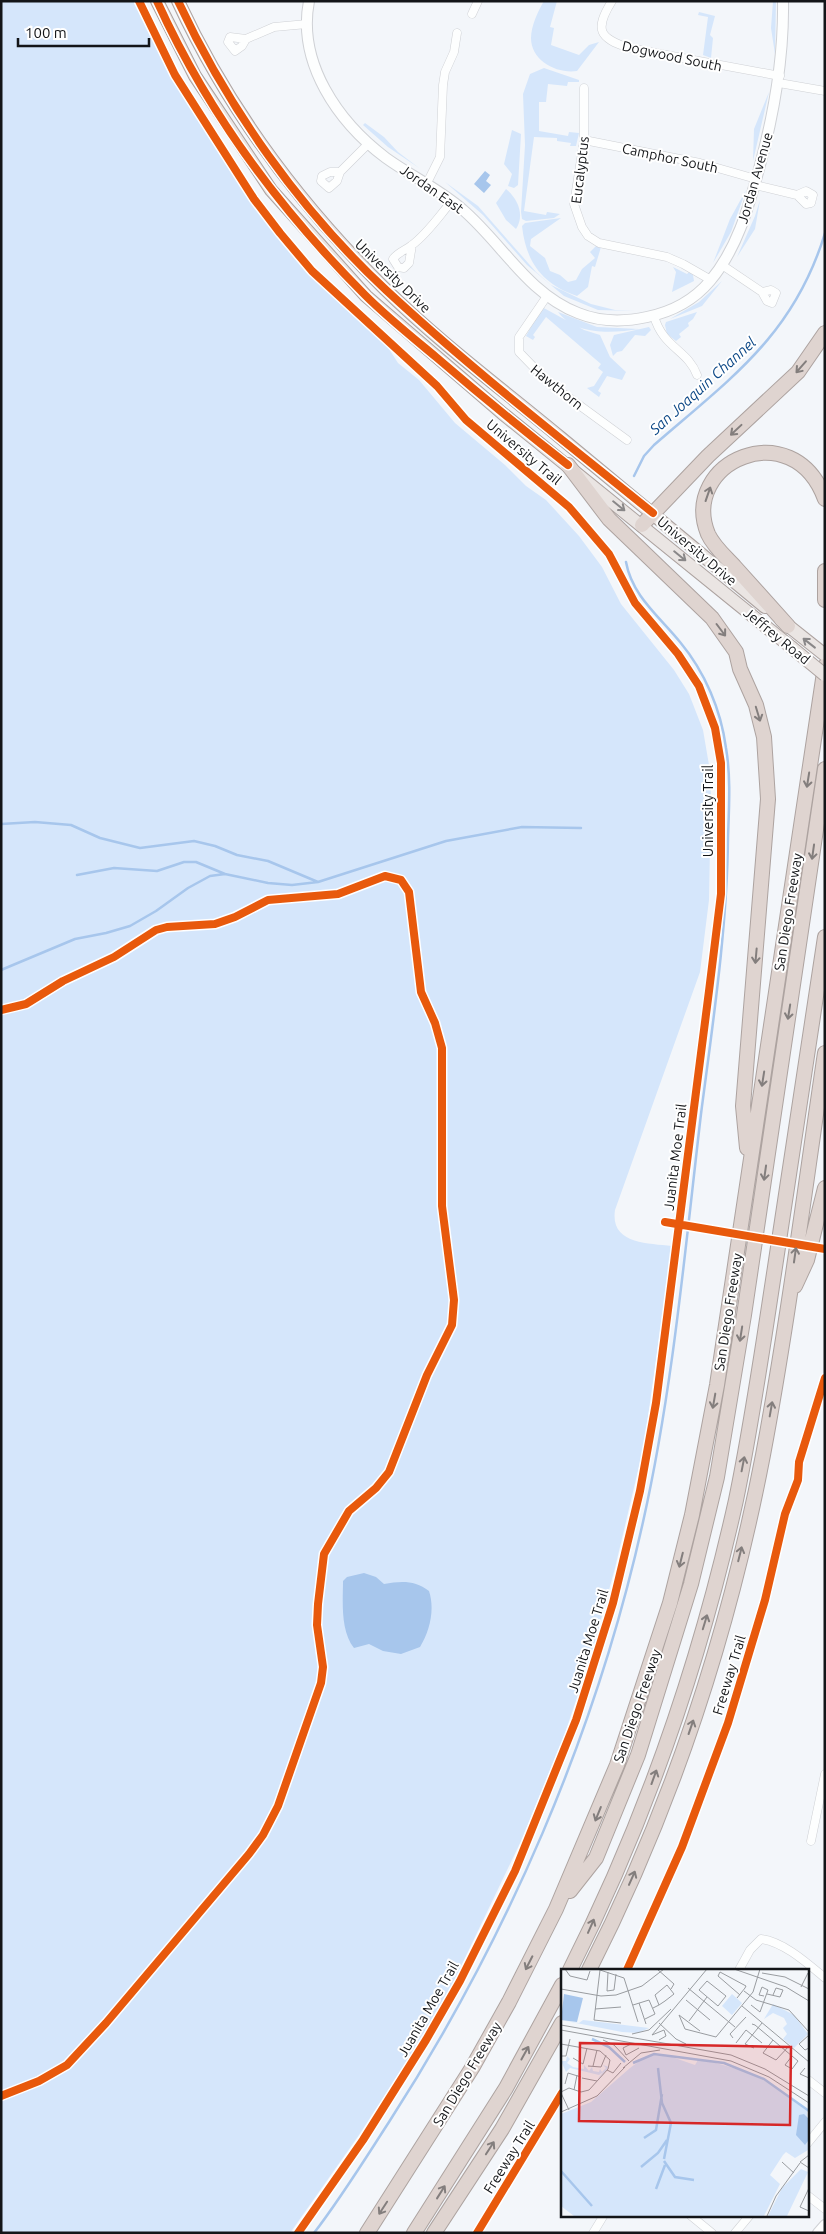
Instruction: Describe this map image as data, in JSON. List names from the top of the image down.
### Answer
{
  "streets": {
    "highway": ["San Diego Freeway"],
    "main road": ["University Drive", "Jeffrey Road"],
    "street": [
      "Dogwood South",
      "Camphor South",
      "Eucalyptus",
      "Jordan Avenue",
      "Jordan East",
      "Hawthorn"
    ],
    "cycle path": ["University Trail", "Freeway Trail"]
  },
  "crossings": [
    ["Dogwood South", "Jordan Avenue"],
    ["Camphor South", "Eucalyptus"],
    ["Camphor South", "Jordan Avenue"],
    ["Eucalyptus", "Jordan Avenue"],
    ["Jordan Avenue", "Jordan East"],
    ["Jordan East", "Hawthorn"]
  ],
  "one_way": ["Jeffrey Road"],
  "water": ["San Joaquin Channel"],
  "scale_bar": "100 m"
}
